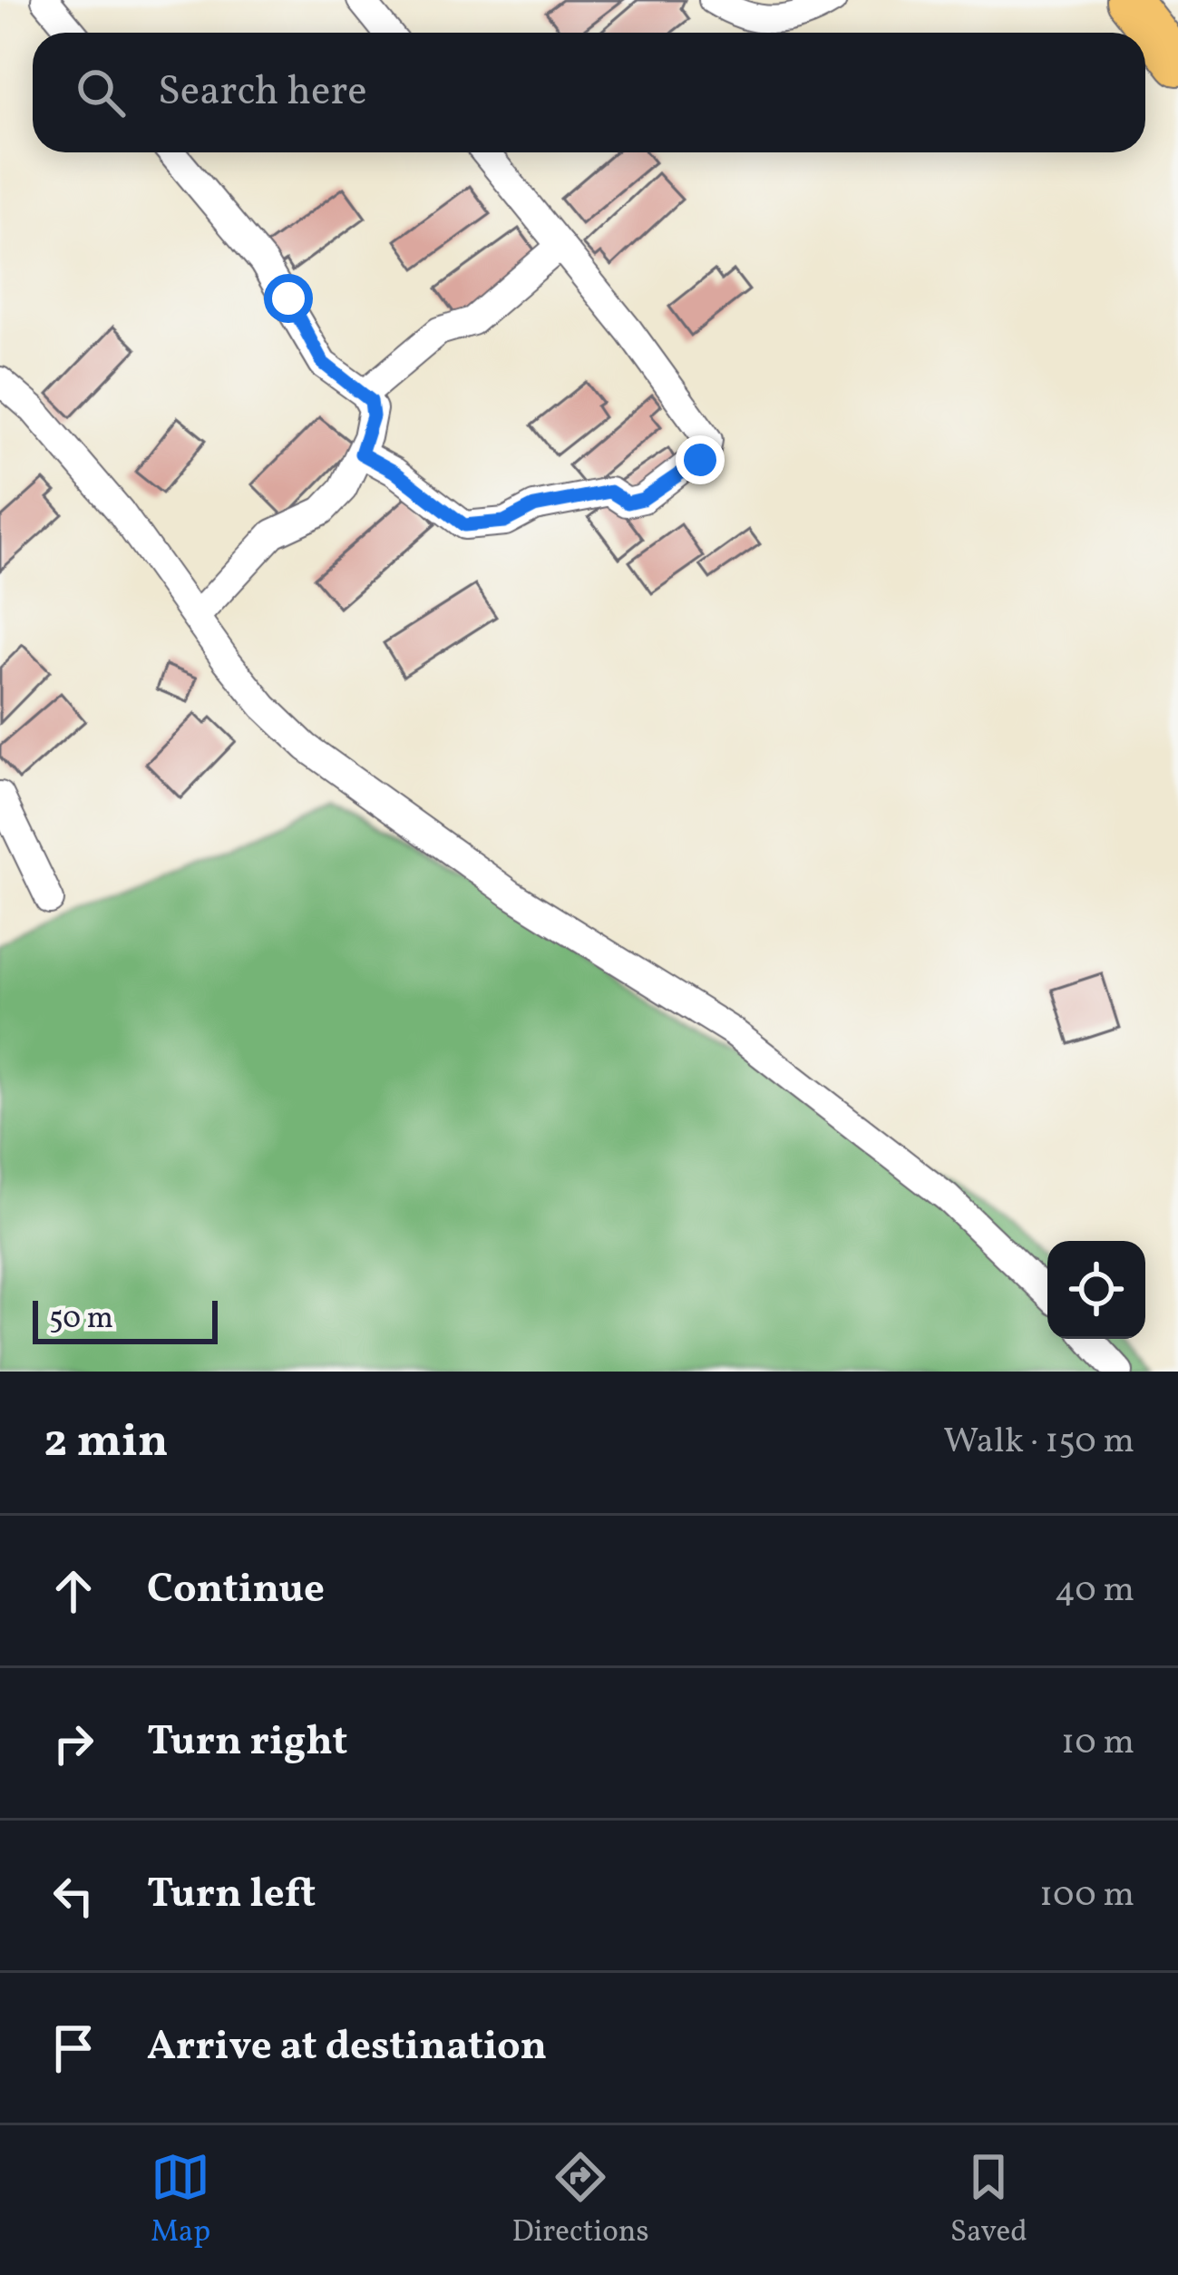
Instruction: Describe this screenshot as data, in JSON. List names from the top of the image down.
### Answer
{
  "scale_bar": "50 m",
  "page": {
    "search": "Search here",
    "scale": "50 m",
    "heading": ["2 min", "Walk · 150 m"],
    "list": [
      ["Continue", "40 m"],
      ["Turn right", "10 m"],
      ["Turn left", "100 m"],
      "Arrive at destination"
    ],
    "nav": ["Map", "Directions", "Saved"]
  }
}
